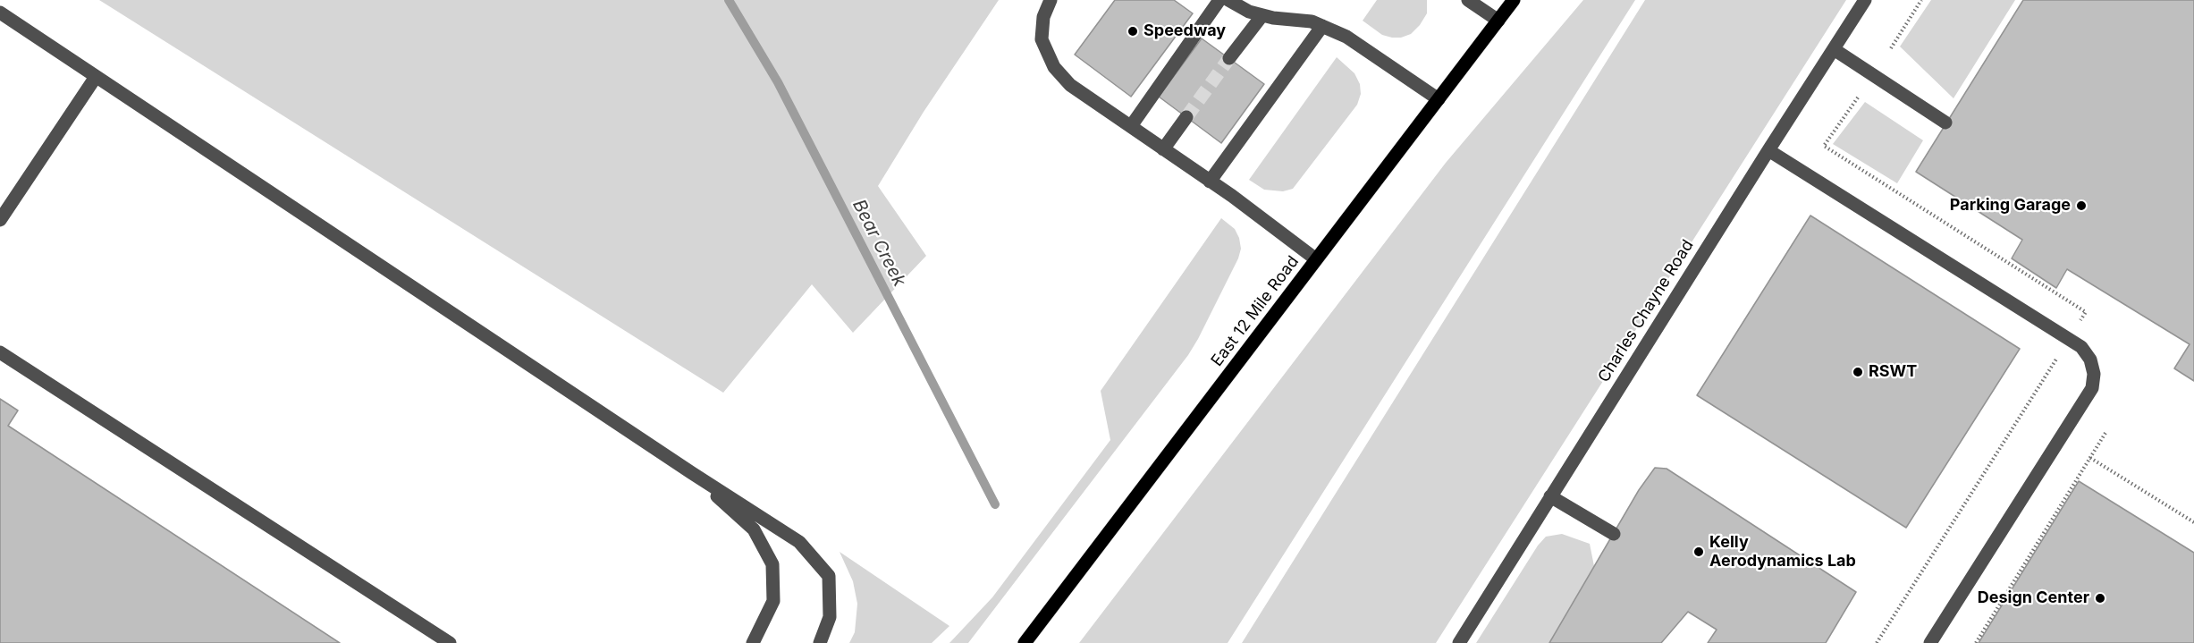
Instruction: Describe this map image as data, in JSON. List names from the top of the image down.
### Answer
{
  "streets": {
    "main road": ["East 12 Mile Road"],
    "lane": ["Charles Chayne Road"]
  },
  "water": ["Bear Creek"],
  "places": [
    "Speedway",
    "Parking Garage",
    "RSWT",
    "Kelly Aerodynamics Lab",
    "Design Center"
  ]
}
